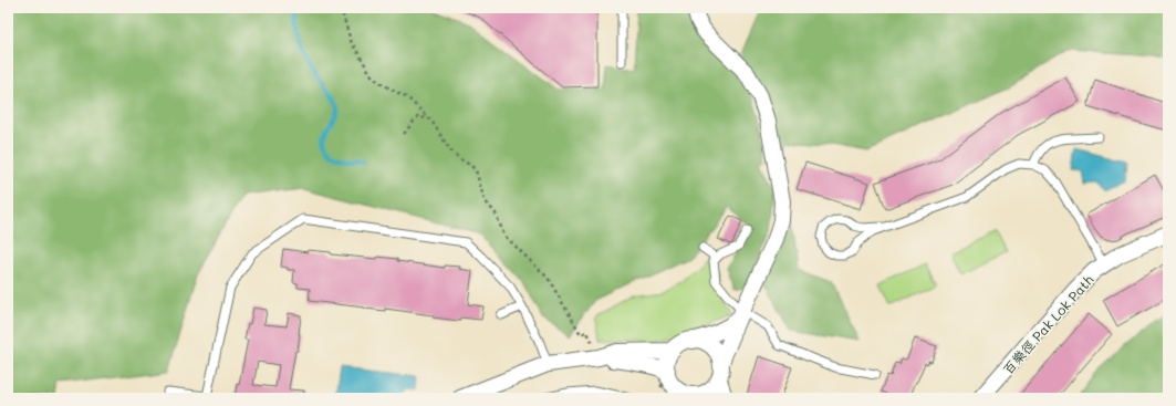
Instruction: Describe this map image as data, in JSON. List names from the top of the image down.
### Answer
{
  "streets": {
    "street": ["百樂徑 Pak Lok Path"]
  }
}
